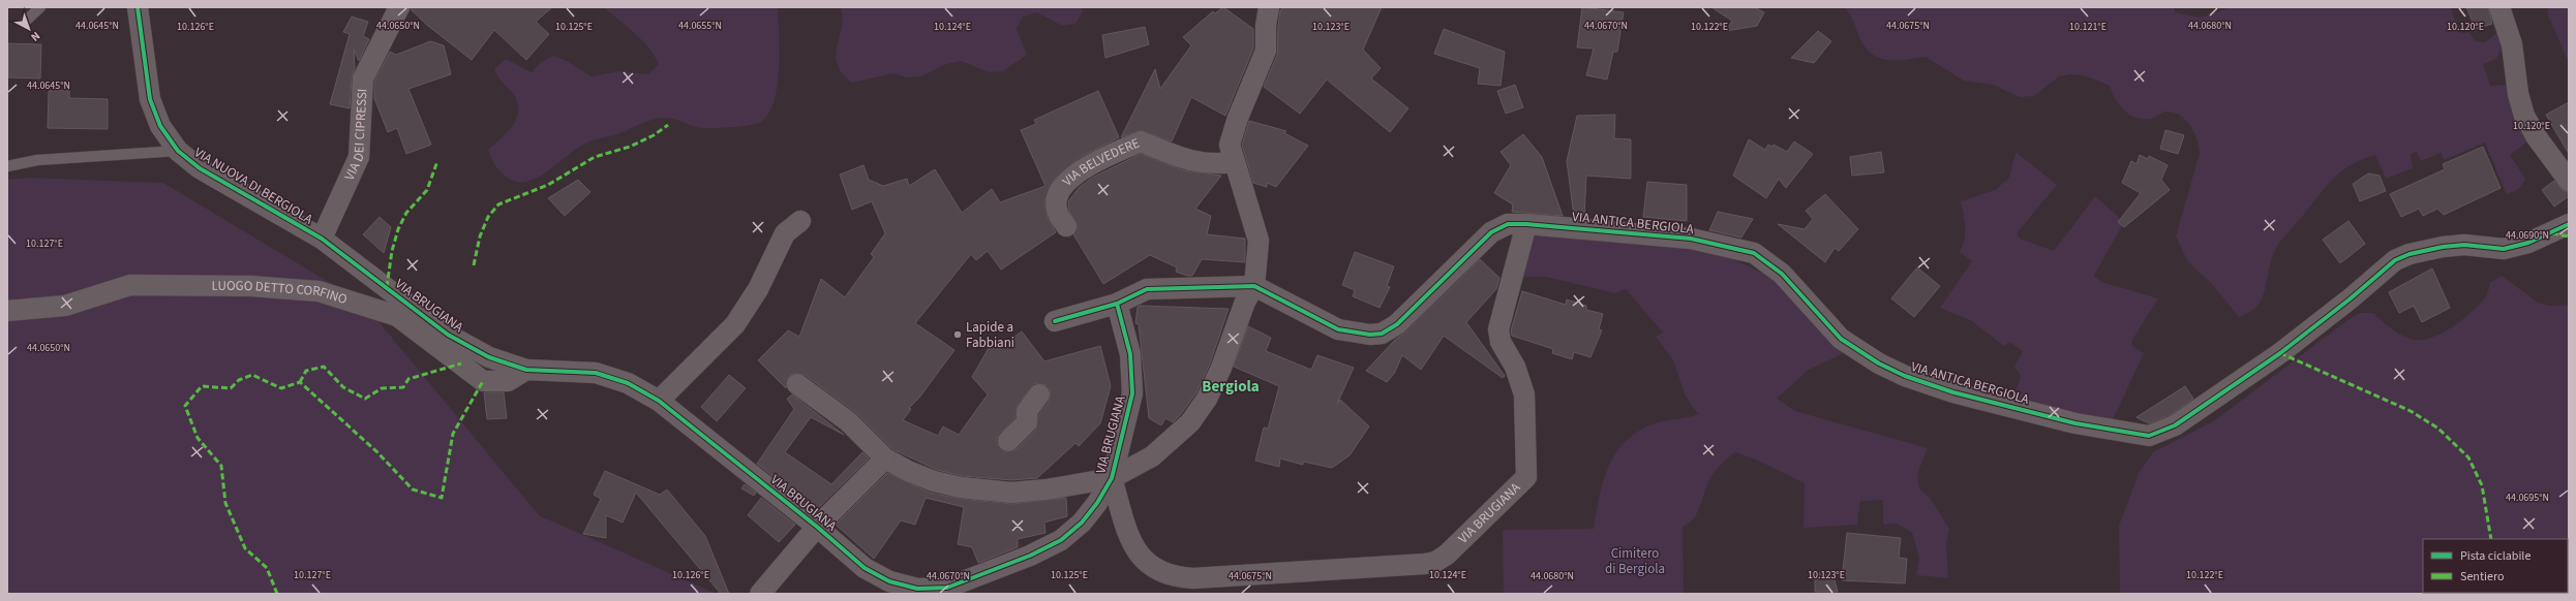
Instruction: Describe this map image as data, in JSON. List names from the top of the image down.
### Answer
{
  "streets": {
    "street": [
      "VIA DEI CIPRESSI",
      "VIA BELVEDERE",
      "VIA NUOVA DI BERGIOLA",
      "VIA ANTICA BERGIOLA",
      "LUOGO DETTO CORFINO",
      "VIA BRUGIANA"
    ]
  },
  "crossings": [
    ["VIA DEI CIPRESSI", "VIA NUOVA DI BERGIOLA"],
    ["VIA DEI CIPRESSI", "VIA BRUGIANA"],
    ["VIA NUOVA DI BERGIOLA", "VIA BRUGIANA"],
    ["VIA ANTICA BERGIOLA", "VIA BRUGIANA"],
    ["LUOGO DETTO CORFINO", "VIA BRUGIANA"]
  ],
  "districts": ["Bergiola"],
  "parks": ["Cimitero di Bergiola"],
  "places": ["Lapide a Fabbiani"],
  "legend": ["Pista ciclabile", "Sentiero"],
  "north": "bottom right",
  "coordinates": [
    "44.0645°N",
    "44.0650°N",
    "44.0655°N",
    "44.0670°N",
    "44.0675°N",
    "44.0680°N",
    "10.126°E",
    "10.121°E",
    "10.125°E",
    "10.124°E",
    "10.123°E",
    "10.122°E",
    "10.120°E",
    "44.0690°N",
    "10.127°E",
    "44.0695°N"
  ]
}
